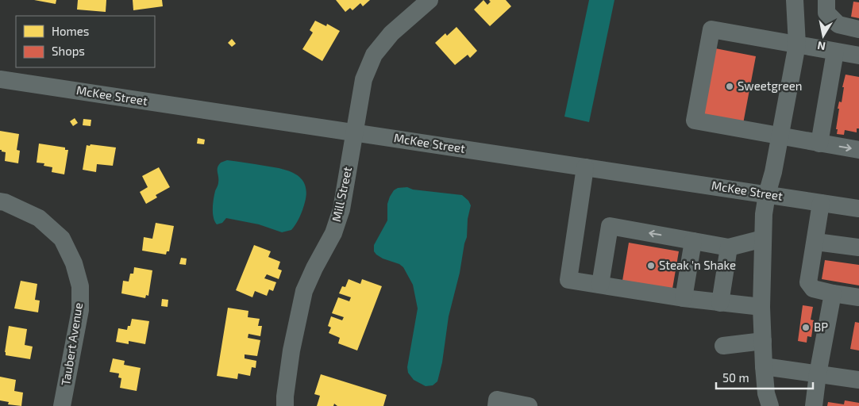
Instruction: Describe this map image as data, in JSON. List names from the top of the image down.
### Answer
{
  "streets": {
    "street": ["McKee Street", "Mill Street", "Taubert Avenue"]
  },
  "crossings": [
    ["McKee Street", "Mill Street"]
  ],
  "places": ["Sweetgreen", "Steak 'n Shake", "BP"],
  "legend": ["Homes", "Shops"],
  "scale_bar": "50 m",
  "north": "bottom"
}
